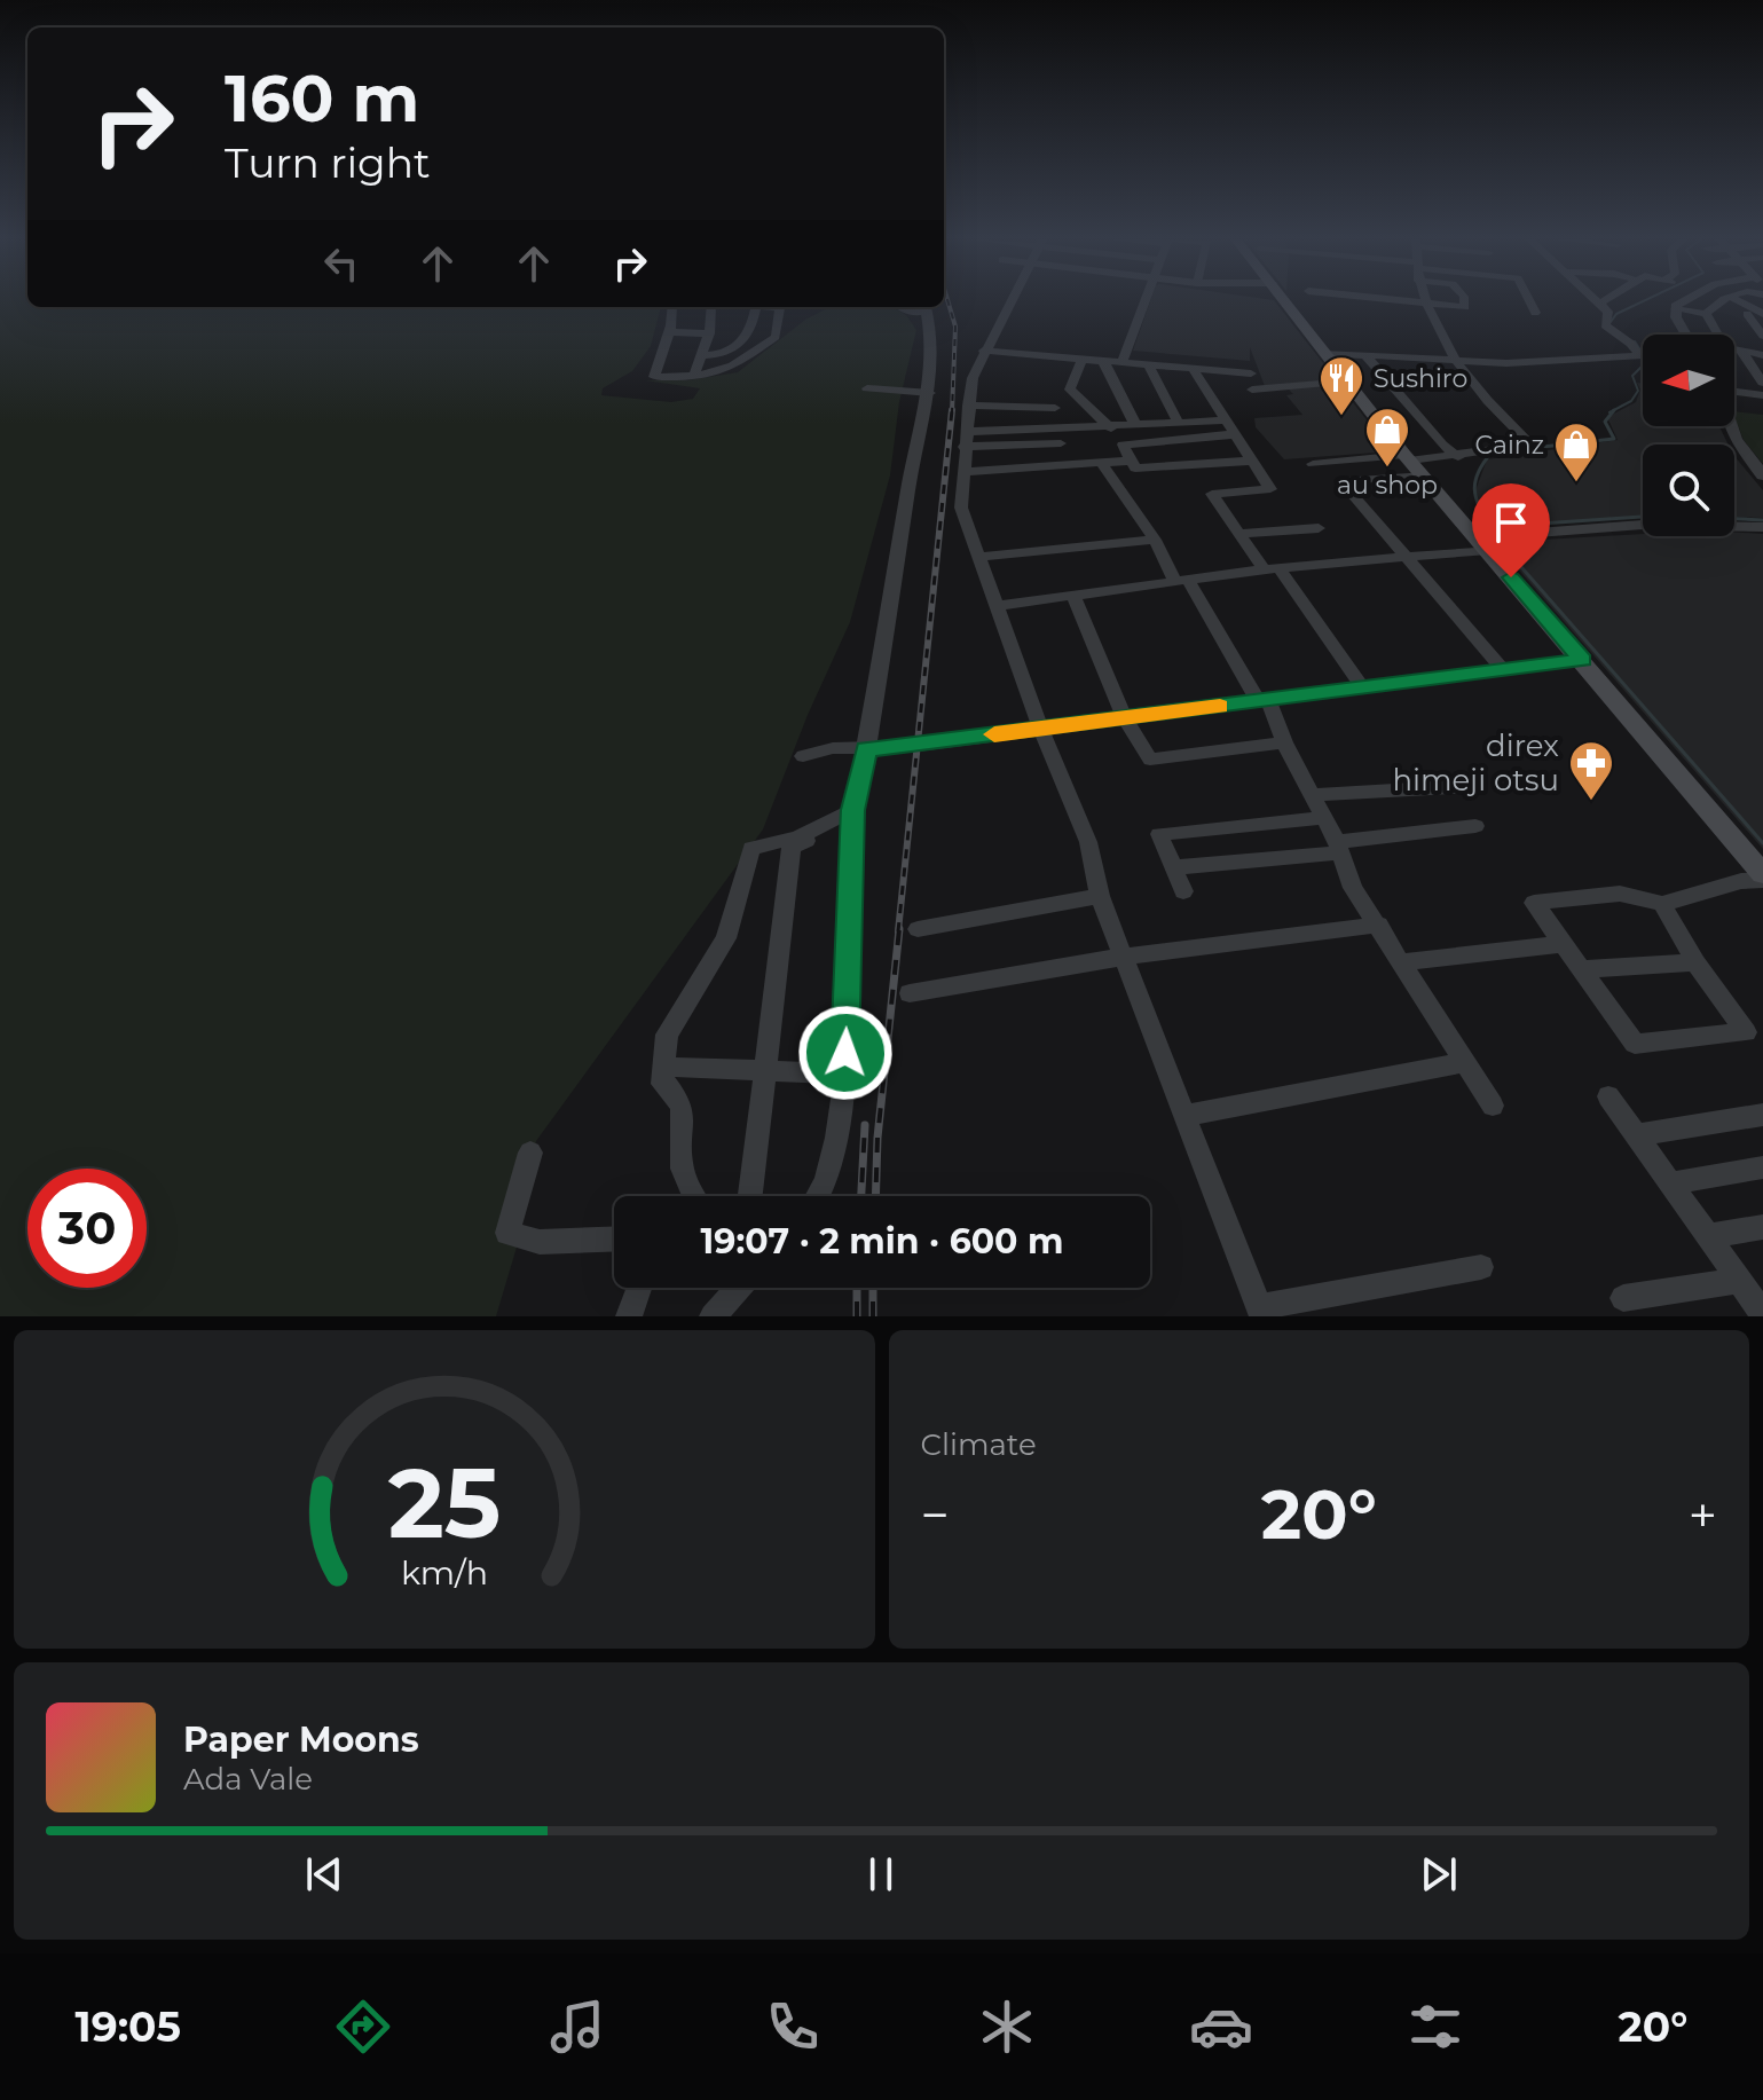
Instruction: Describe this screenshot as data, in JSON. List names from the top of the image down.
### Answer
{
  "places": {
    "restaurant": ["Sushiro"],
    "shop": ["au shop", "Cainz"],
    "pharmacy": ["direx himeji otsu"]
  },
  "north": "left",
  "page": {
    "turn": ["160 m", "Turn right"],
    "limit": "30",
    "trip": "19:07 · 2 min · 600 m",
    "tile": "Climate",
    "heat": ["−", "20°", "+"],
    "song": ["Paper Moons", "Ada Vale"],
    "tabs": ["19:05", "20°"],
    "gauge": ["25", "km/h"]
  }
}
